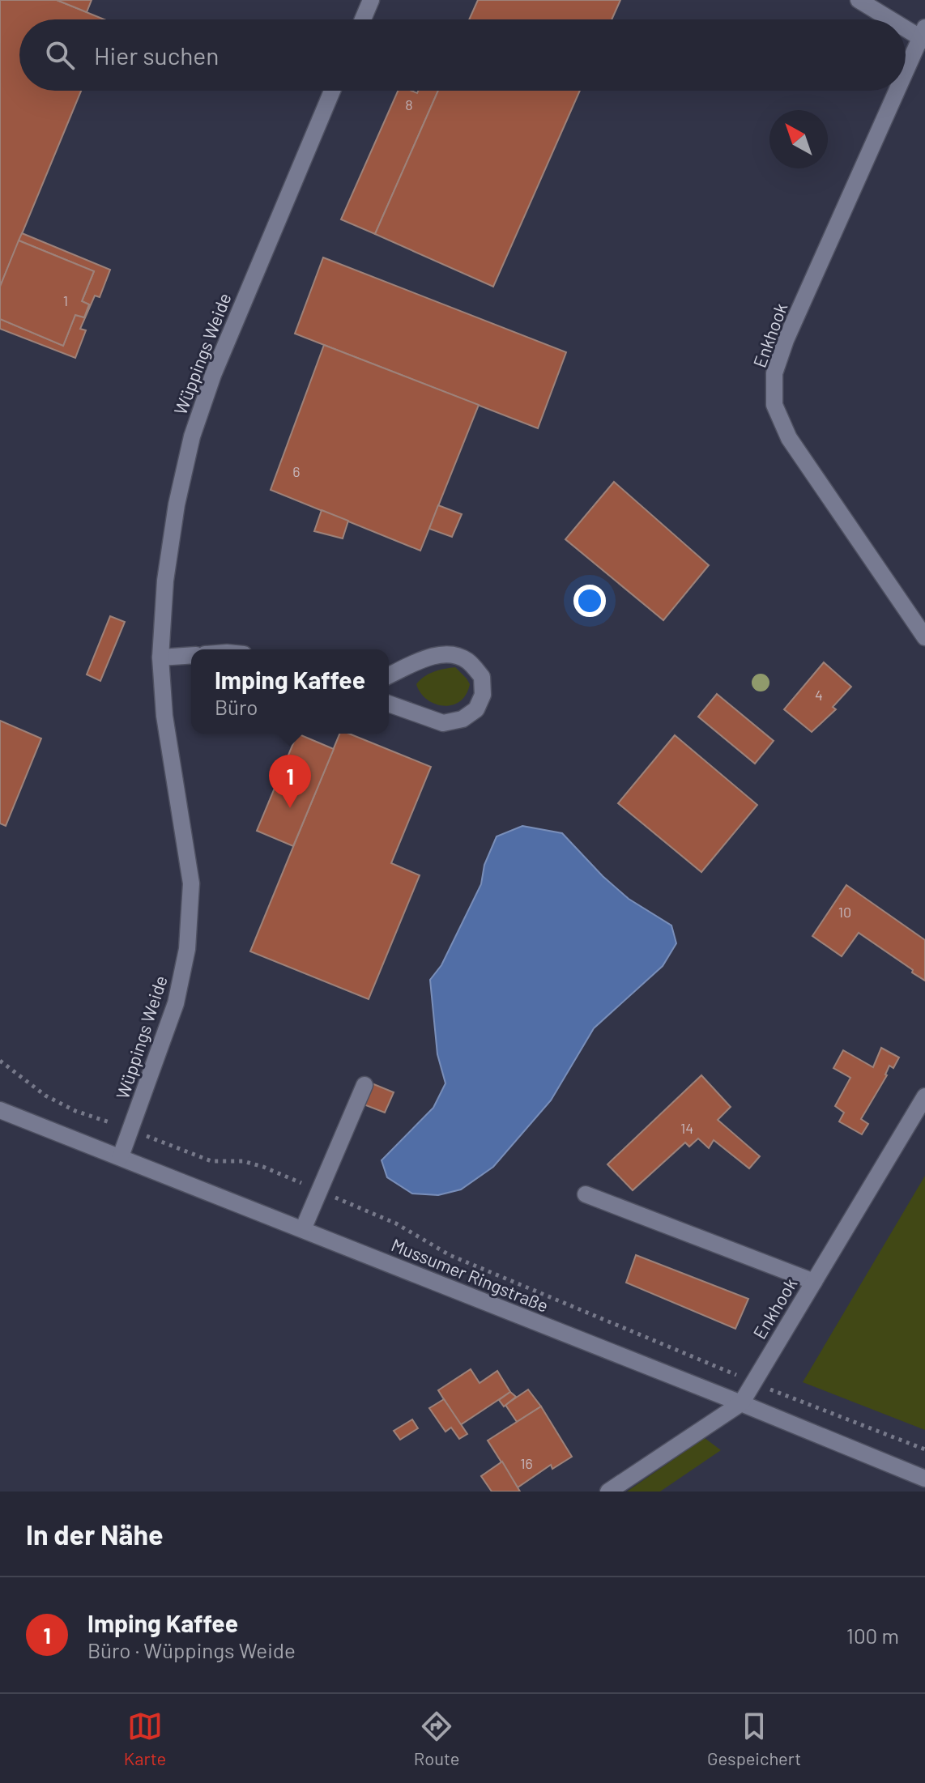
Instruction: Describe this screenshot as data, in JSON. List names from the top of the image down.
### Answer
{
  "streets": {
    "street": ["Enkhook", "Wüppings Weide", "Mussumer Ringstraße"]
  },
  "crossings": [
    ["Enkhook", "Mussumer Ringstraße"],
    ["Wüppings Weide", "Mussumer Ringstraße"]
  ],
  "house_numbers": [
    "8",
    "1",
    "6",
    "4",
    "10",
    "14",
    "16"
  ],
  "north": "top left",
  "page": {
    "search": "Hier suchen",
    "popup": ["Imping Kaffee", "Büro"],
    "pins": "1",
    "heading": "In der Nähe",
    "list": [
      {
        "mark": "1",
        "name": "Imping Kaffee",
        "note": "Büro · Wüppings Weide",
        "value": "100 m"
      }
    ],
    "nav": ["Karte", "Route", "Gespeichert"]
  }
}
